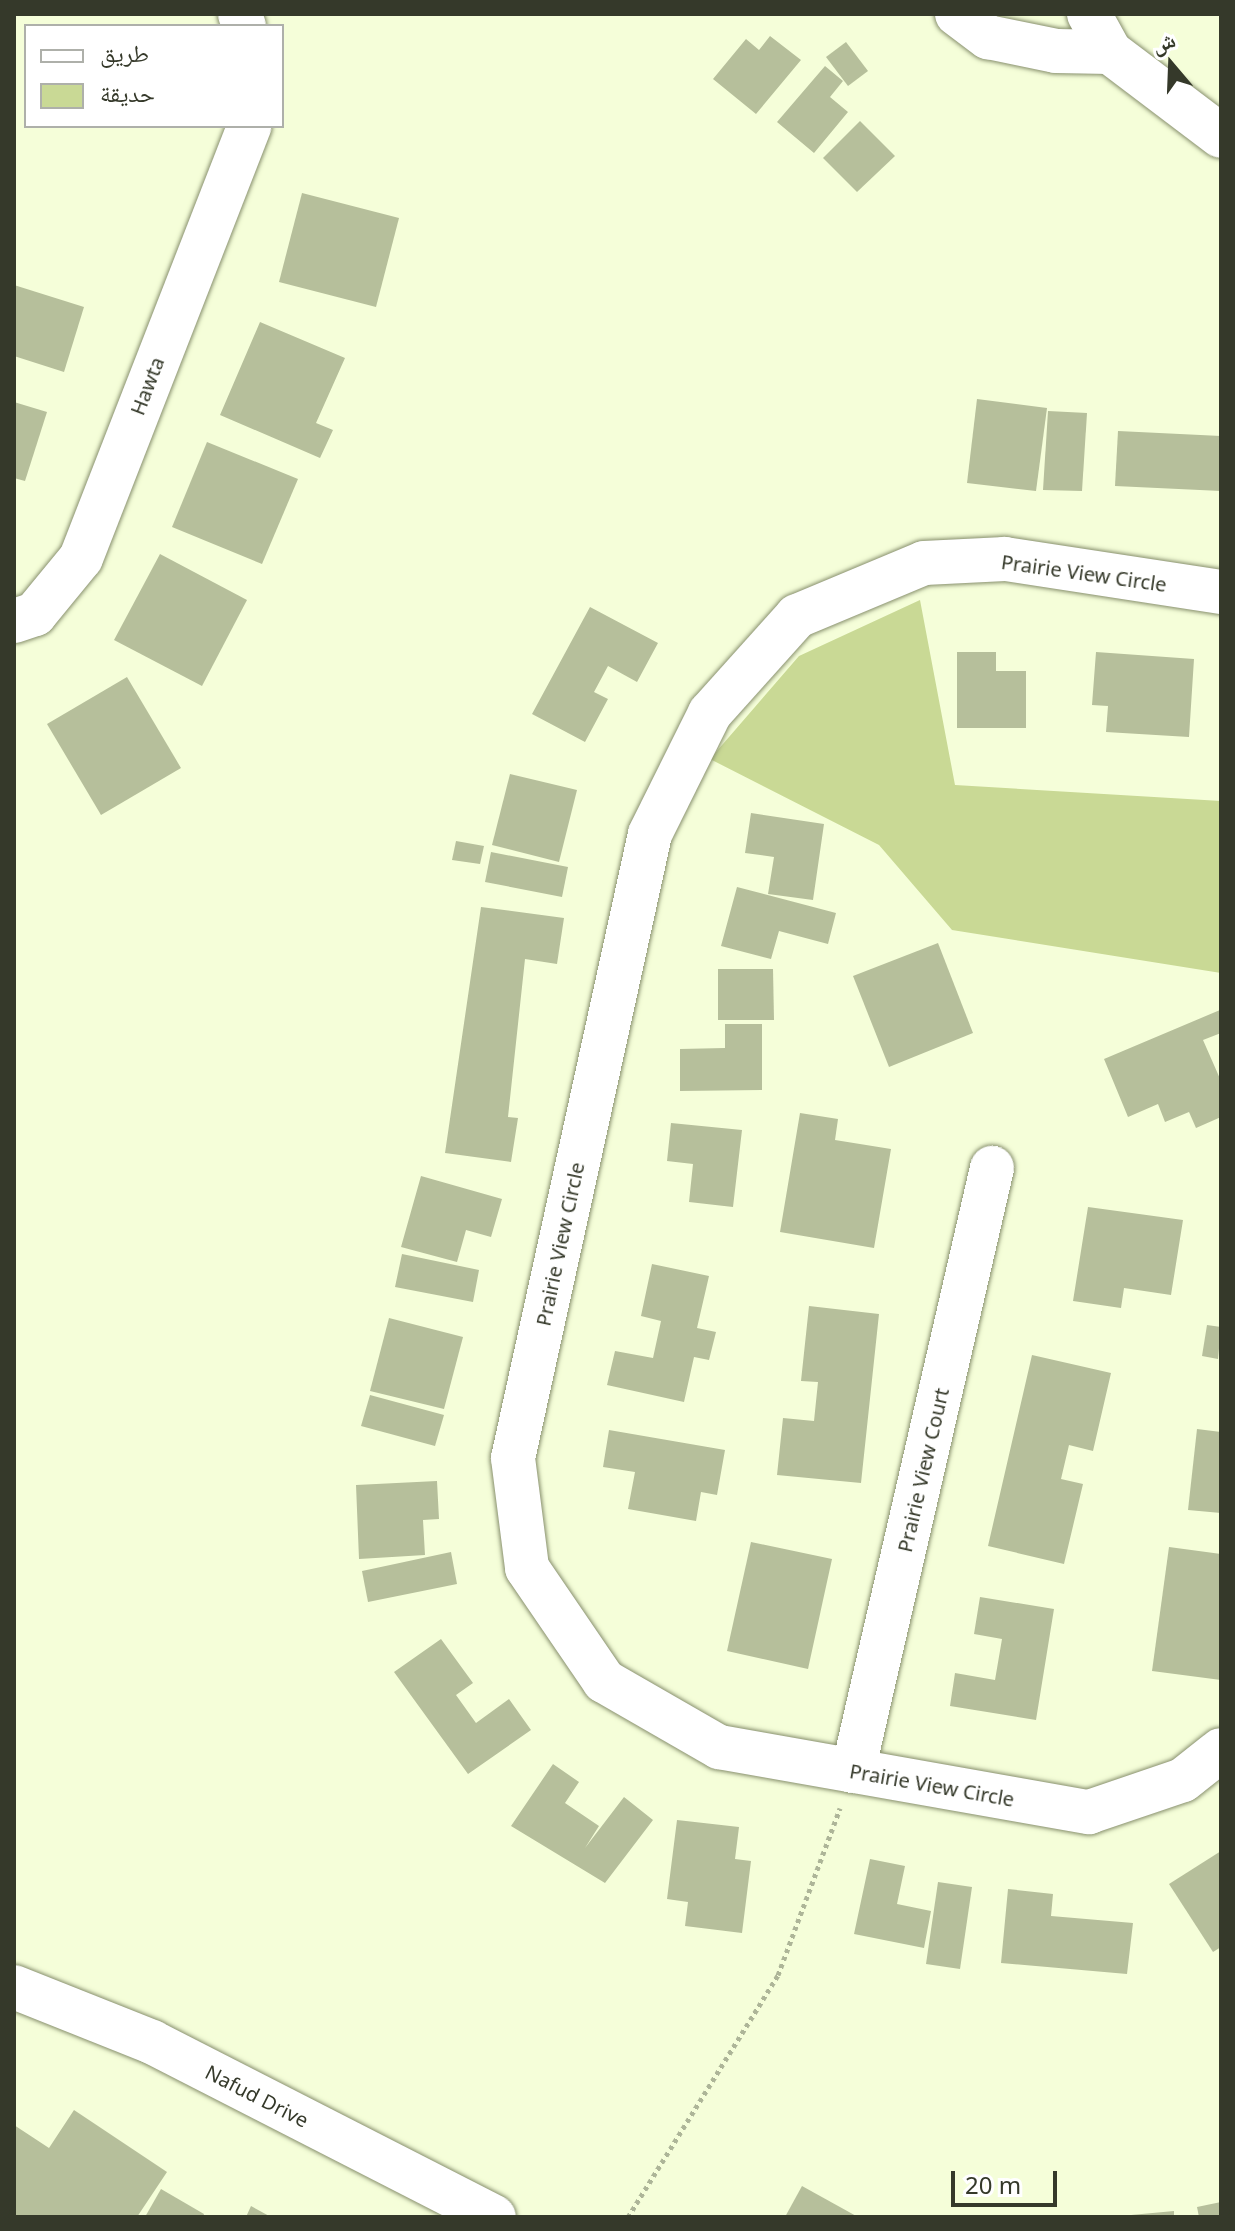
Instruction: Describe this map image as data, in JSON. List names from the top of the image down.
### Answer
{
  "streets": {
    "street": [
      "Hawta",
      "Prairie View Circle",
      "Prairie View Court",
      "Nafud Drive"
    ]
  },
  "crossings": [
    ["Prairie View Circle", "Prairie View Court"]
  ],
  "legend": ["طريق", "حديقة"],
  "scale_bar": "20 m",
  "north": "top"
}
